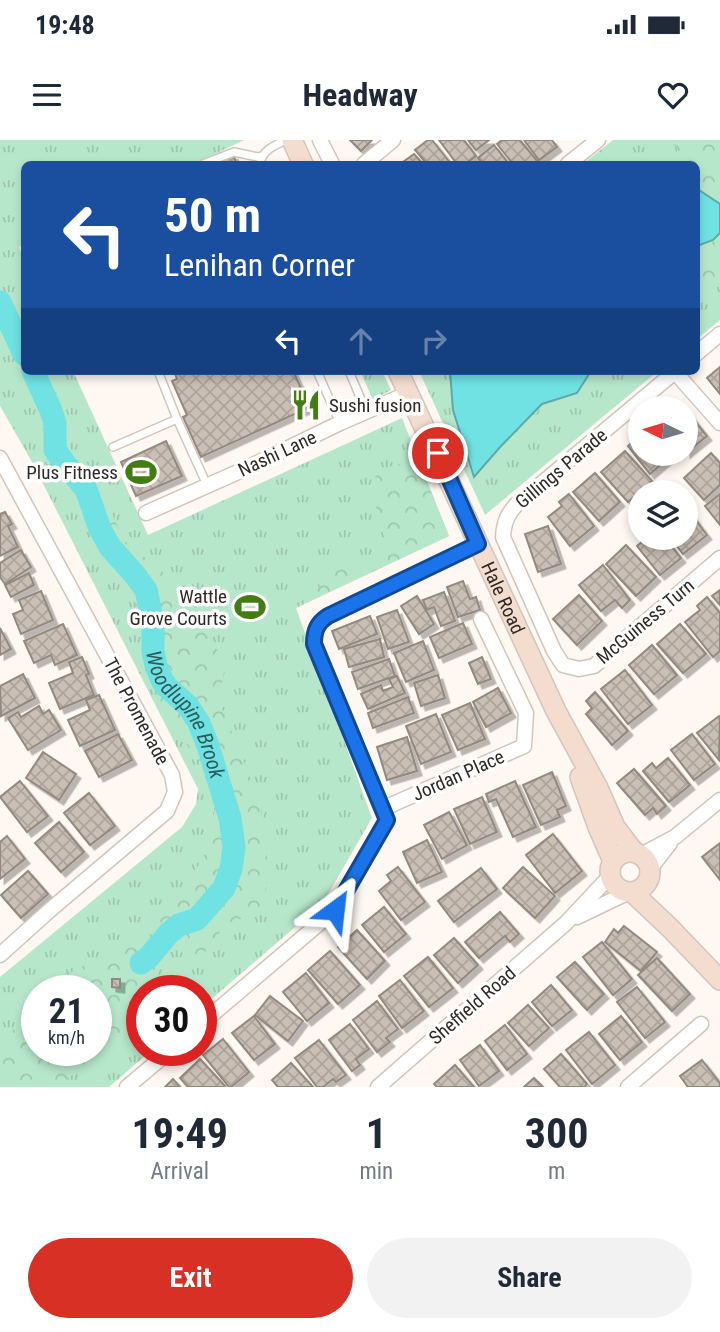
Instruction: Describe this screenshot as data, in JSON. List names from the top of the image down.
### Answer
{
  "streets": {
    "main road": ["Hale Road"],
    "street": [
      "Nashi Lane",
      "Gillings Parade",
      "McGuiness Turn",
      "The Promenade",
      "Jordan Place",
      "Sheffield Road"
    ]
  },
  "crossings": [
    ["Nashi Lane", "Hale Road"],
    ["Gillings Parade", "McGuiness Turn"],
    ["Hale Road", "Sheffield Road"]
  ],
  "water": ["Woodlupine Brook"],
  "places": {
    "restaurant": ["Sushi fusion"],
    "sports": ["Plus Fitness", "Wattle Grove Courts"]
  },
  "north": "left",
  "page": {
    "status": "19:48",
    "header": "Headway",
    "turn": ["50 m", "Lenihan Corner"],
    "speed": "21 km/h",
    "limit": "30",
    "eta": [
      "19:49",
      "Arrival",
      "1",
      "min",
      "300",
      "m"
    ],
    "buttons": ["Exit", "Share"]
  }
}
